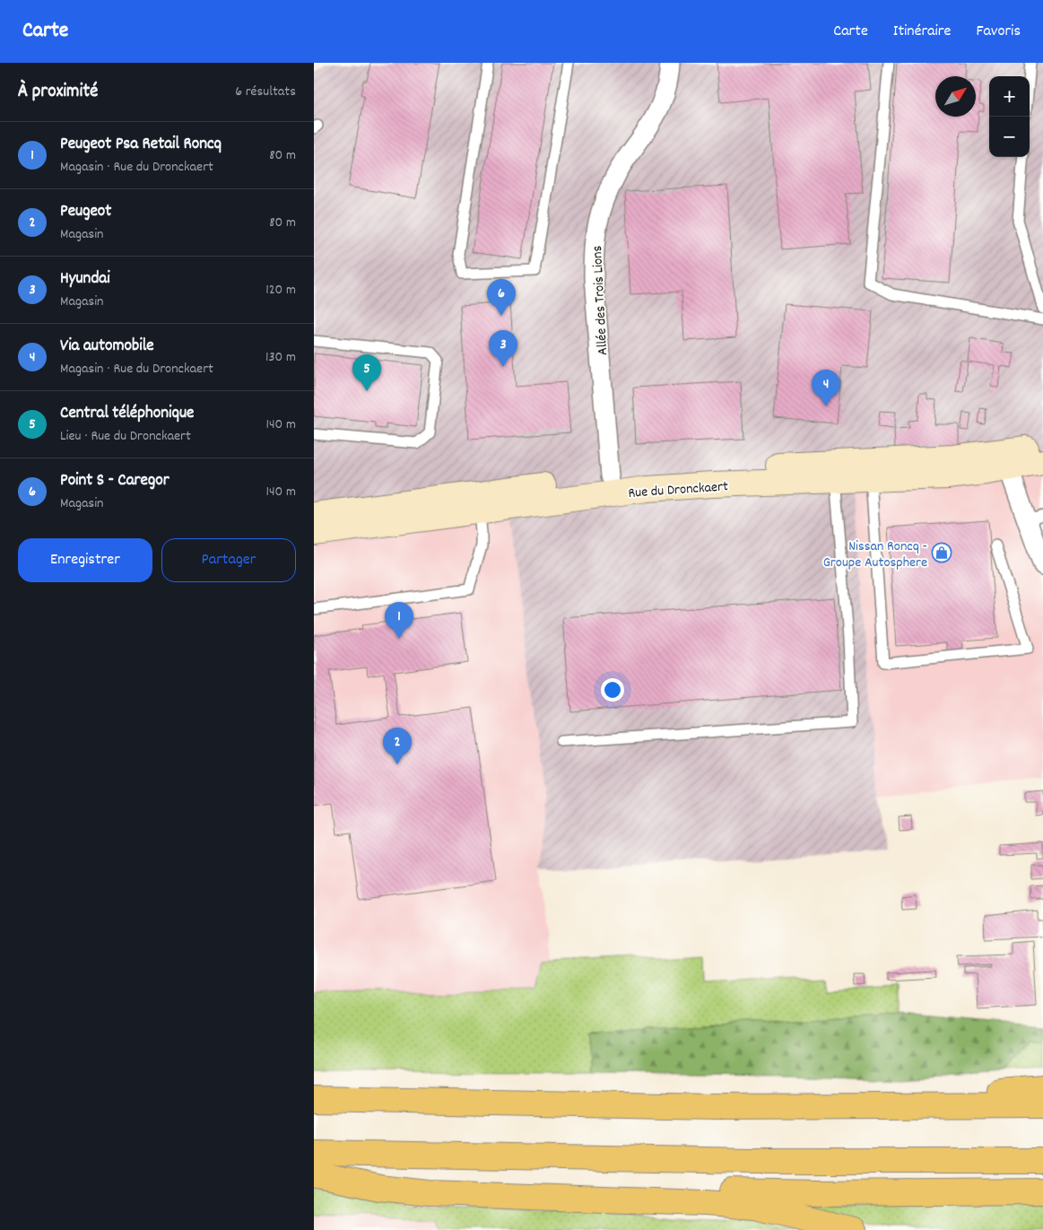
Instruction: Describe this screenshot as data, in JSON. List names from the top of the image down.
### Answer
{
  "streets": {
    "main road": ["Rue du Dronckaert"],
    "street": ["Allée des Trois Lions"]
  },
  "crossings": [
    ["Allée des Trois Lions", "Rue du Dronckaert"]
  ],
  "places": {
    "shop": ["Nissan Roncq - Groupe Autosphere"]
  },
  "north": "top right",
  "page": {
    "header": "Carte",
    "nav": ["Carte", "Itinéraire", "Favoris"],
    "heading": ["À proximité", "6 résultats"],
    "map_buttons": ["+", "−"],
    "list": [
      {
        "mark": "1",
        "name": "Peugeot Psa Retail Roncq",
        "note": "Magasin · Rue du Dronckaert",
        "value": "80 m"
      },
      {
        "mark": "2",
        "name": "Peugeot",
        "note": "Magasin",
        "value": "80 m"
      },
      {
        "mark": "3",
        "name": "Hyundai",
        "note": "Magasin",
        "value": "120 m"
      },
      {
        "mark": "4",
        "name": "Via automobile",
        "note": "Magasin · Rue du Dronckaert",
        "value": "130 m"
      },
      {
        "mark": "5",
        "name": "Central téléphonique",
        "note": "Lieu · Rue du Dronckaert",
        "value": "140 m"
      },
      {
        "mark": "6",
        "name": "Point S - Caregor",
        "note": "Magasin",
        "value": "140 m"
      }
    ],
    "pins": [
      "6",
      "3",
      "5",
      "4",
      "1",
      "2"
    ],
    "buttons": ["Enregistrer", "Partager"]
  }
}
